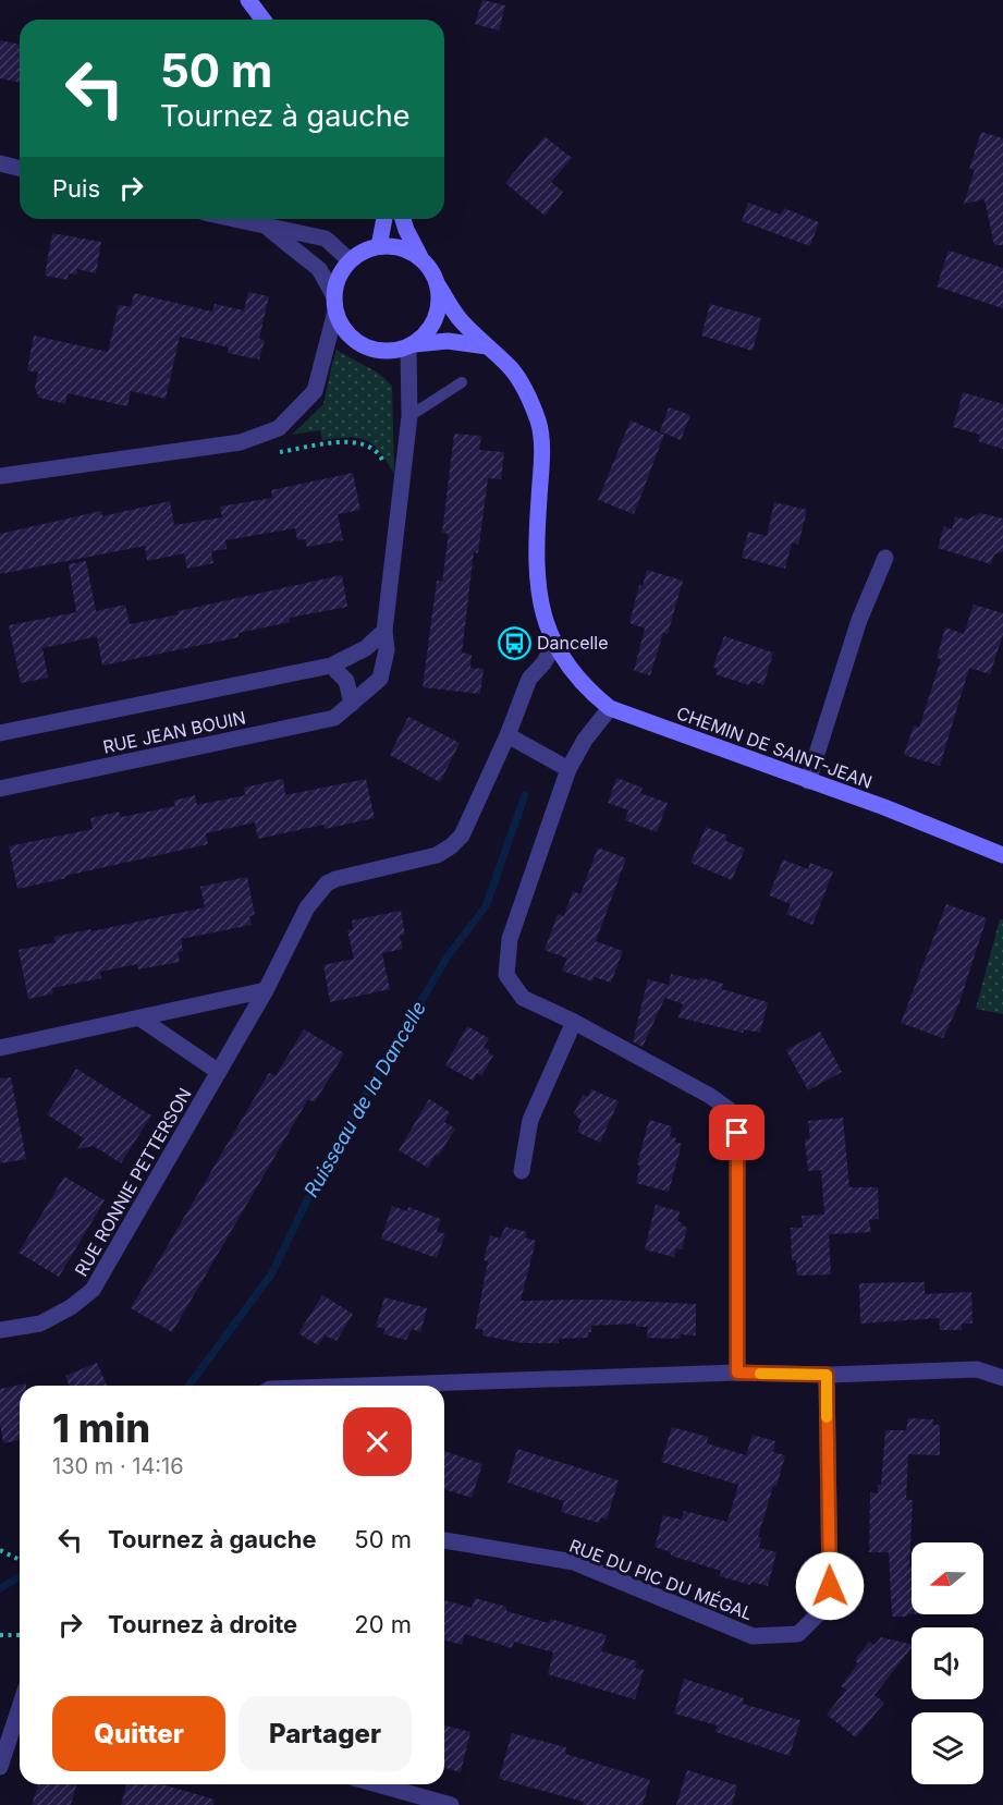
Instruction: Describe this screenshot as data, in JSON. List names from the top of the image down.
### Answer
{
  "streets": {
    "street": [
      "RUE JEAN BOUIN",
      "CHEMIN DE SAINT-JEAN",
      "RUE RONNIE PETTERSON",
      "RUE DU PIC DU MÉGAL"
    ]
  },
  "crossings": [
    ["RUE JEAN BOUIN", "CHEMIN DE SAINT-JEAN"],
    ["CHEMIN DE SAINT-JEAN", "RUE RONNIE PETTERSON"]
  ],
  "water": ["Ruisseau de la Dancelle"],
  "places": {
    "bus stop": ["Dancelle"]
  },
  "north": "left",
  "page": {
    "turn": ["50 m", "Tournez à gauche"],
    "then": "Puis",
    "heading": ["1 min", "130 m · 14:16"],
    "list": [
      {
        "name": "Tournez à gauche",
        "value": "50 m"
      },
      {
        "name": "Tournez à droite",
        "value": "20 m"
      }
    ],
    "buttons": ["Quitter", "Partager"]
  }
}
